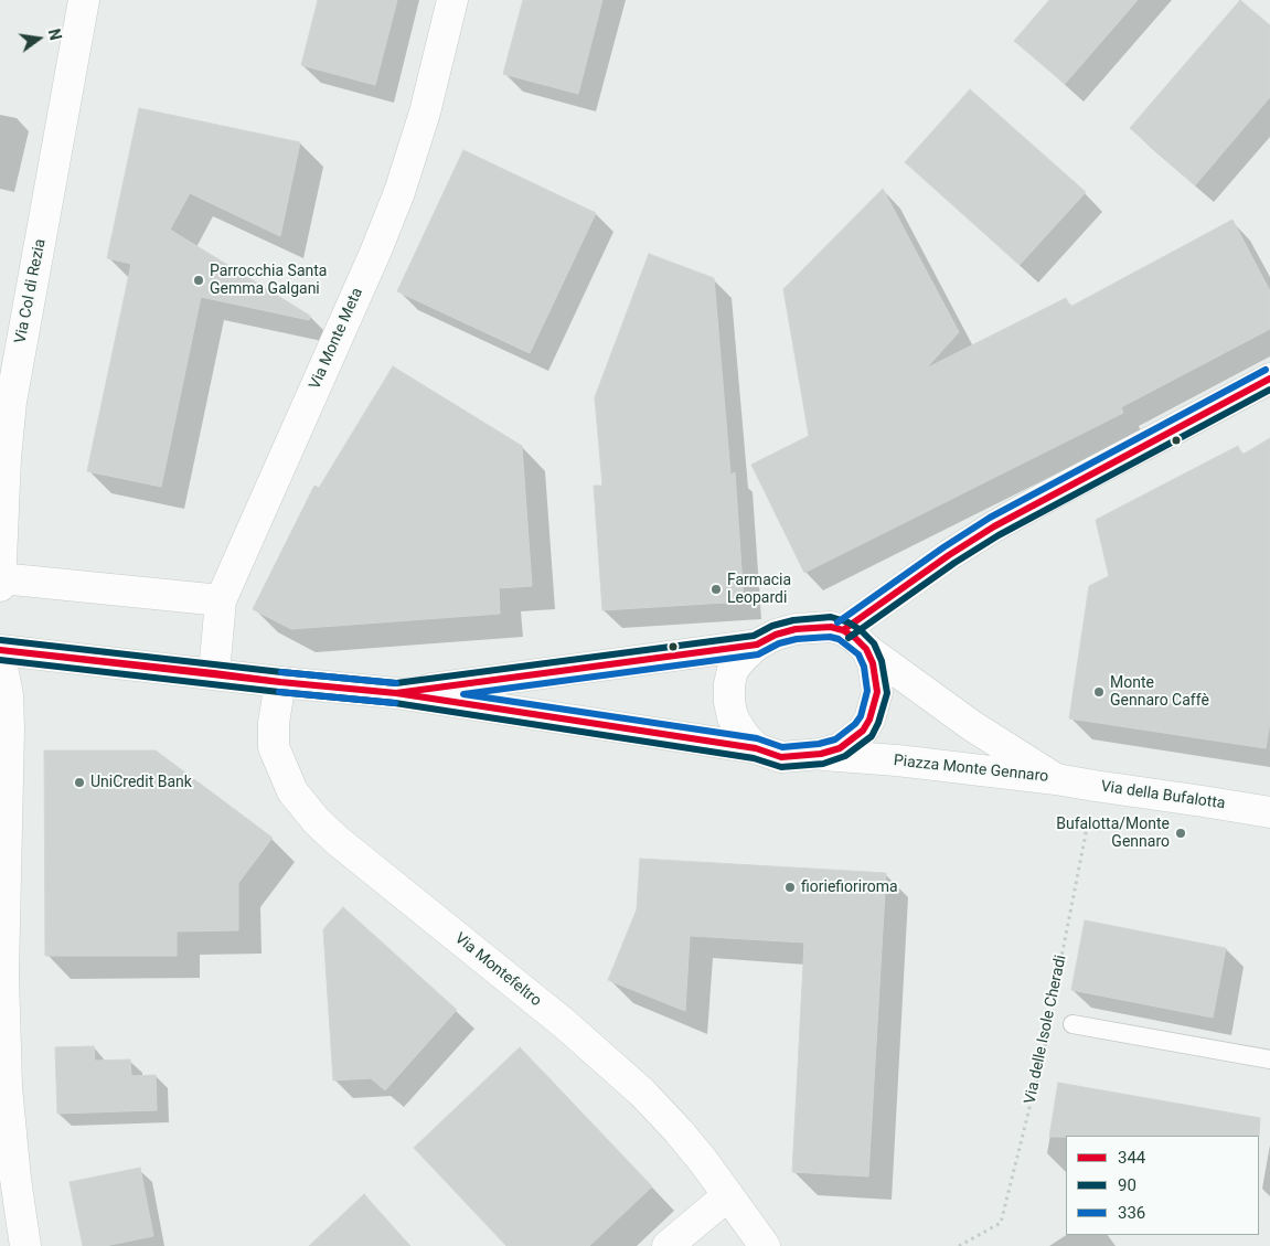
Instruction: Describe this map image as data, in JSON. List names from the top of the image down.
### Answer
{
  "streets": {
    "street": [
      "Via Col di Rezia",
      "Via Monte Meta",
      "Piazza Monte Gennaro",
      "Via della Bufalotta",
      "Via Montefeltro"
    ],
    "path": ["Via delle Isole Cheradi"]
  },
  "crossings": [
    ["Piazza Monte Gennaro", "Via della Bufalotta"],
    ["Via della Bufalotta", "Via delle Isole Cheradi"]
  ],
  "places": [
    "Parrocchia Santa Gemma Galgani",
    "Farmacia Leopardi",
    "Monte Gennaro Caffè",
    "UniCredit Bank",
    "Bufalotta/Monte Gennaro",
    "fioriefioriroma"
  ],
  "lines": ["transit line 336", "transit line 344", "transit line 90"],
  "legend": ["344", "90", "336"],
  "north": "right"
}
